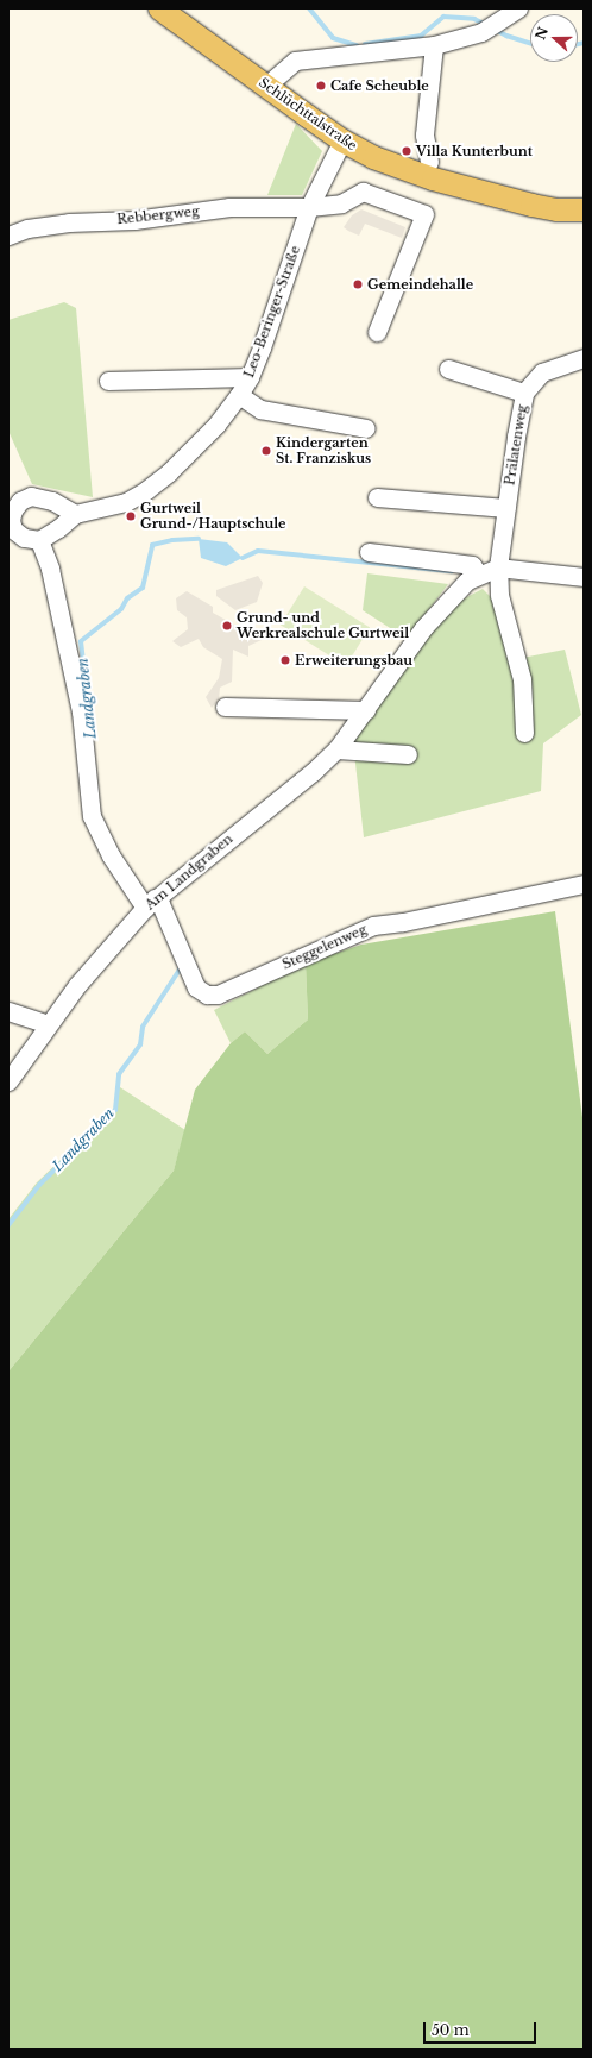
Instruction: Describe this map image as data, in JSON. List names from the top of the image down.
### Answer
{
  "streets": {
    "main road": ["Schlüchttalstraße"],
    "street": [
      "Rebbergweg",
      "Leo-Beringer-Straße",
      "Prälatenweg",
      "Am Landgraben",
      "Steggelenweg"
    ]
  },
  "crossings": [
    ["Schlüchttalstraße", "Leo-Beringer-Straße"],
    ["Rebbergweg", "Leo-Beringer-Straße"],
    ["Prälatenweg", "Am Landgraben"],
    ["Am Landgraben", "Steggelenweg"]
  ],
  "water": ["Landgraben"],
  "places": [
    "Cafe Scheuble",
    "Villa Kunterbunt",
    "Gemeindehalle",
    "Kindergarten St. Franziskus",
    "Gurtweil Grund-/Hauptschule",
    "Grund- und Werkrealschule Gurtweil",
    "Erweiterungsbau"
  ],
  "scale_bar": "50 m",
  "north": "left"
}
